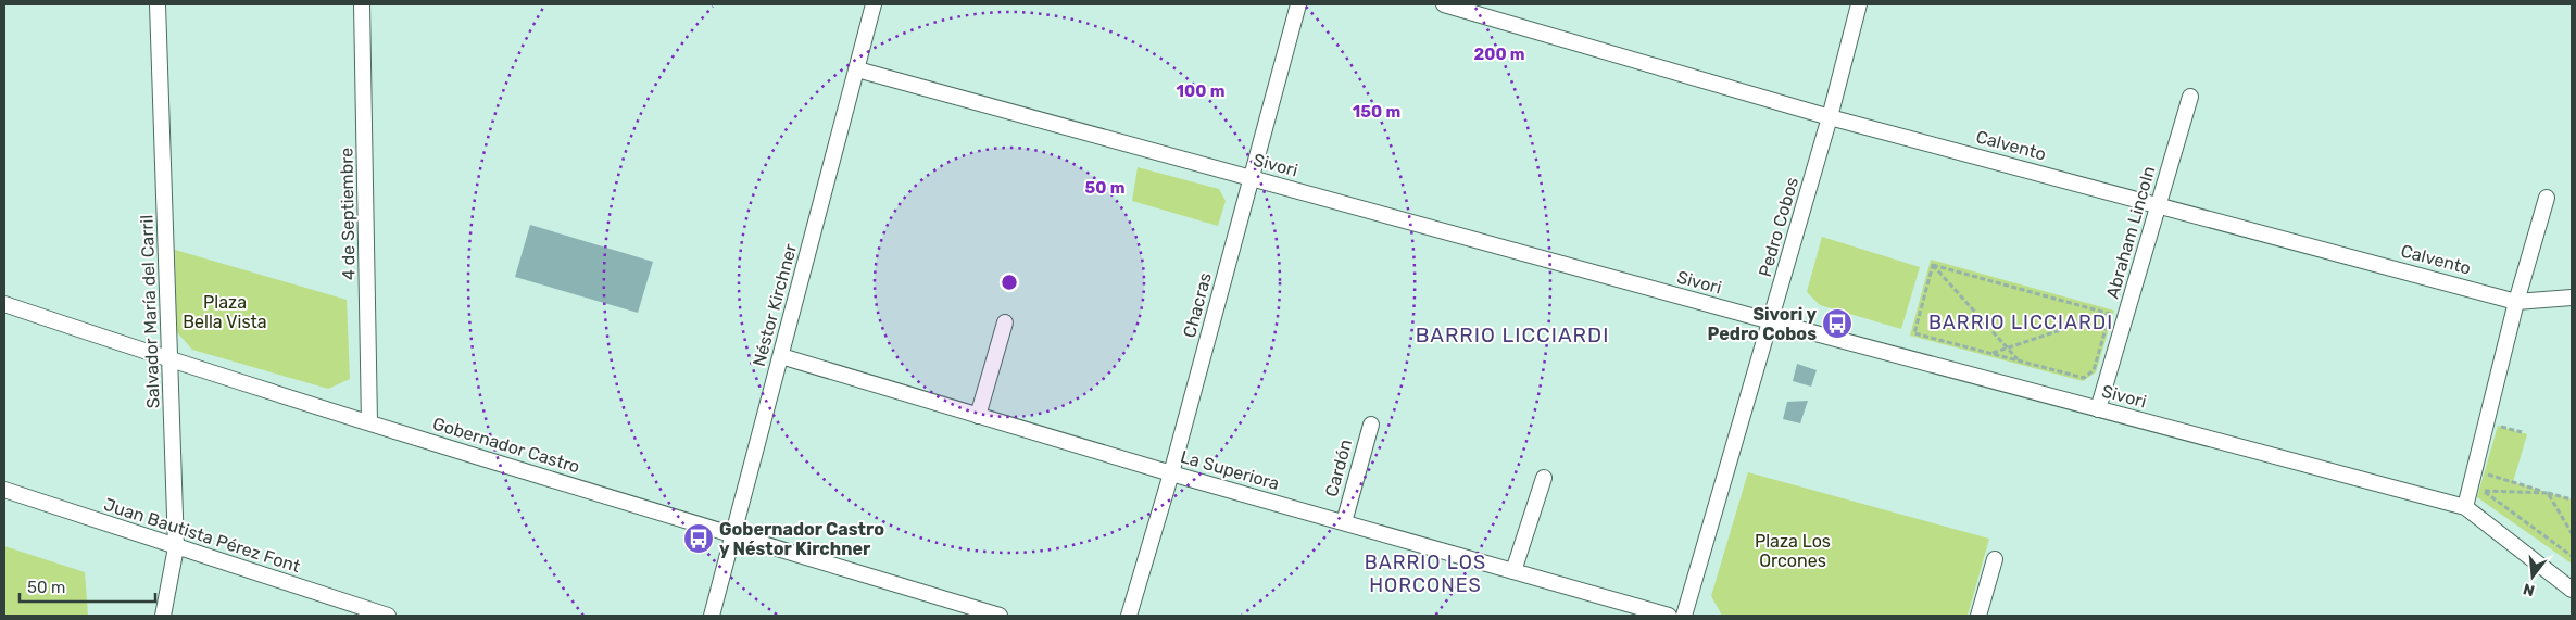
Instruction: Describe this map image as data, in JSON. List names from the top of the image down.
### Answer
{
  "streets": {
    "street": [
      "Calvento",
      "Sivori",
      "4 de Septiembre",
      "Pedro Cobos",
      "Abraham Lincoln",
      "Néstor Kirchner",
      "Chacras",
      "Salvador María del Carril",
      "Gobernador Castro",
      "Cardón",
      "La Superiora",
      "Juan Bautista Pérez Font"
    ]
  },
  "crossings": [
    ["Calvento", "Pedro Cobos"],
    ["Calvento", "Abraham Lincoln"],
    ["Sivori", "Pedro Cobos"],
    ["Sivori", "Abraham Lincoln"],
    ["Sivori", "Néstor Kirchner"],
    ["Sivori", "Chacras"],
    ["4 de Septiembre", "Gobernador Castro"],
    ["Néstor Kirchner", "Gobernador Castro"],
    ["Néstor Kirchner", "La Superiora"],
    ["Chacras", "La Superiora"],
    ["Salvador María del Carril", "Gobernador Castro"],
    ["Salvador María del Carril", "Juan Bautista Pérez Font"],
    ["Cardón", "La Superiora"]
  ],
  "districts": ["BARRIO LICCIARDI", "BARRIO LICCIARDI", "BARRIO LOS HORCONES"],
  "parks": ["Plaza Bella Vista", "Plaza Los Orcones"],
  "places": {
    "bus stop": ["Sivori y Pedro Cobos", "Gobernador Castro y Néstor Kirchner"]
  },
  "scale_bar": "50 m",
  "north": "bottom",
  "rings": [
    "200 m",
    "100 m",
    "150 m",
    "50 m"
  ]
}
